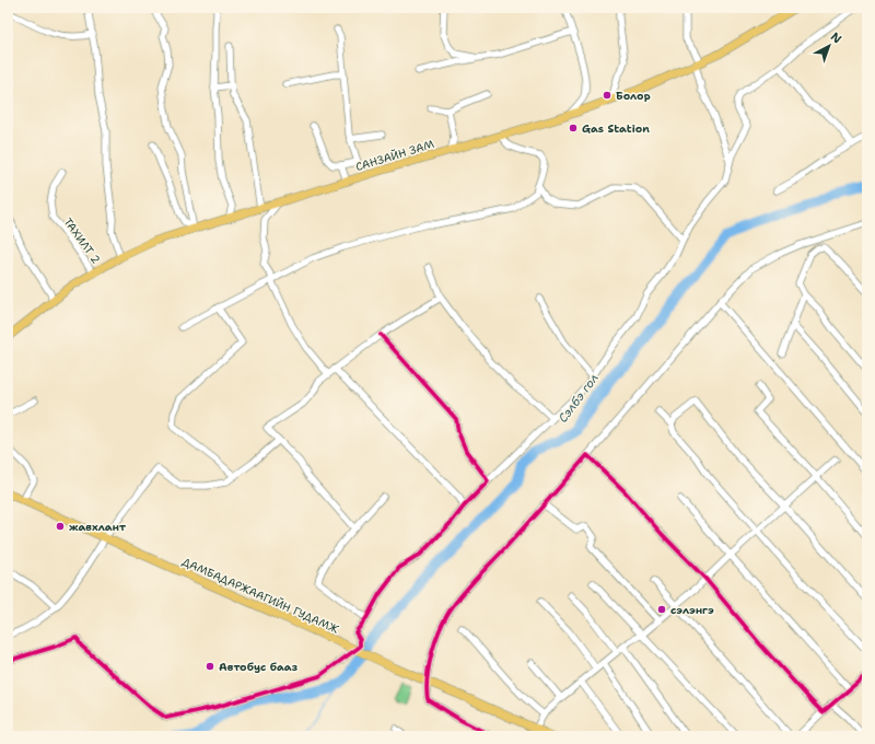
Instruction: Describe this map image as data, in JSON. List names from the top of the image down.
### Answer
{
  "streets": {
    "main road": ["САНЗАЙН ЗАМ", "ДАМБАДАРЖААГИЙН ГУДАМЖ"],
    "street": ["ТАХИЛТ 2"]
  },
  "crossings": [
    ["САНЗАЙН ЗАМ", "ТАХИЛТ 2"]
  ],
  "water": ["Сэлбэ гол"],
  "places": [
    "Болор",
    "Gas Station",
    "жавхлант",
    "сэлэнгэ",
    "Автобус бааз"
  ],
  "north": "top right"
}
